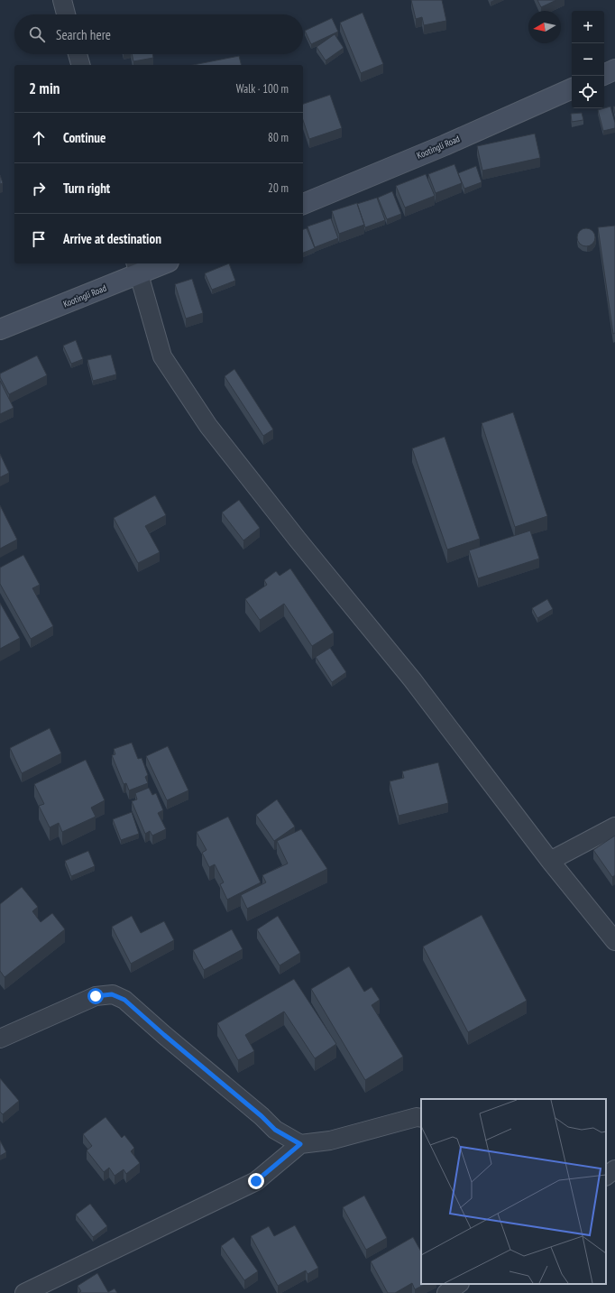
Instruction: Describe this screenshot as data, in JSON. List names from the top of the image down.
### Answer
{
  "streets": {
    "street": ["Kootingli Road"]
  },
  "north": "left",
  "page": {
    "map_buttons": ["+", "−"],
    "search": "Search here",
    "heading": ["2 min", "Walk · 100 m"],
    "list": [
      ["Continue", "80 m"],
      ["Turn right", "20 m"],
      "Arrive at destination"
    ]
  }
}
